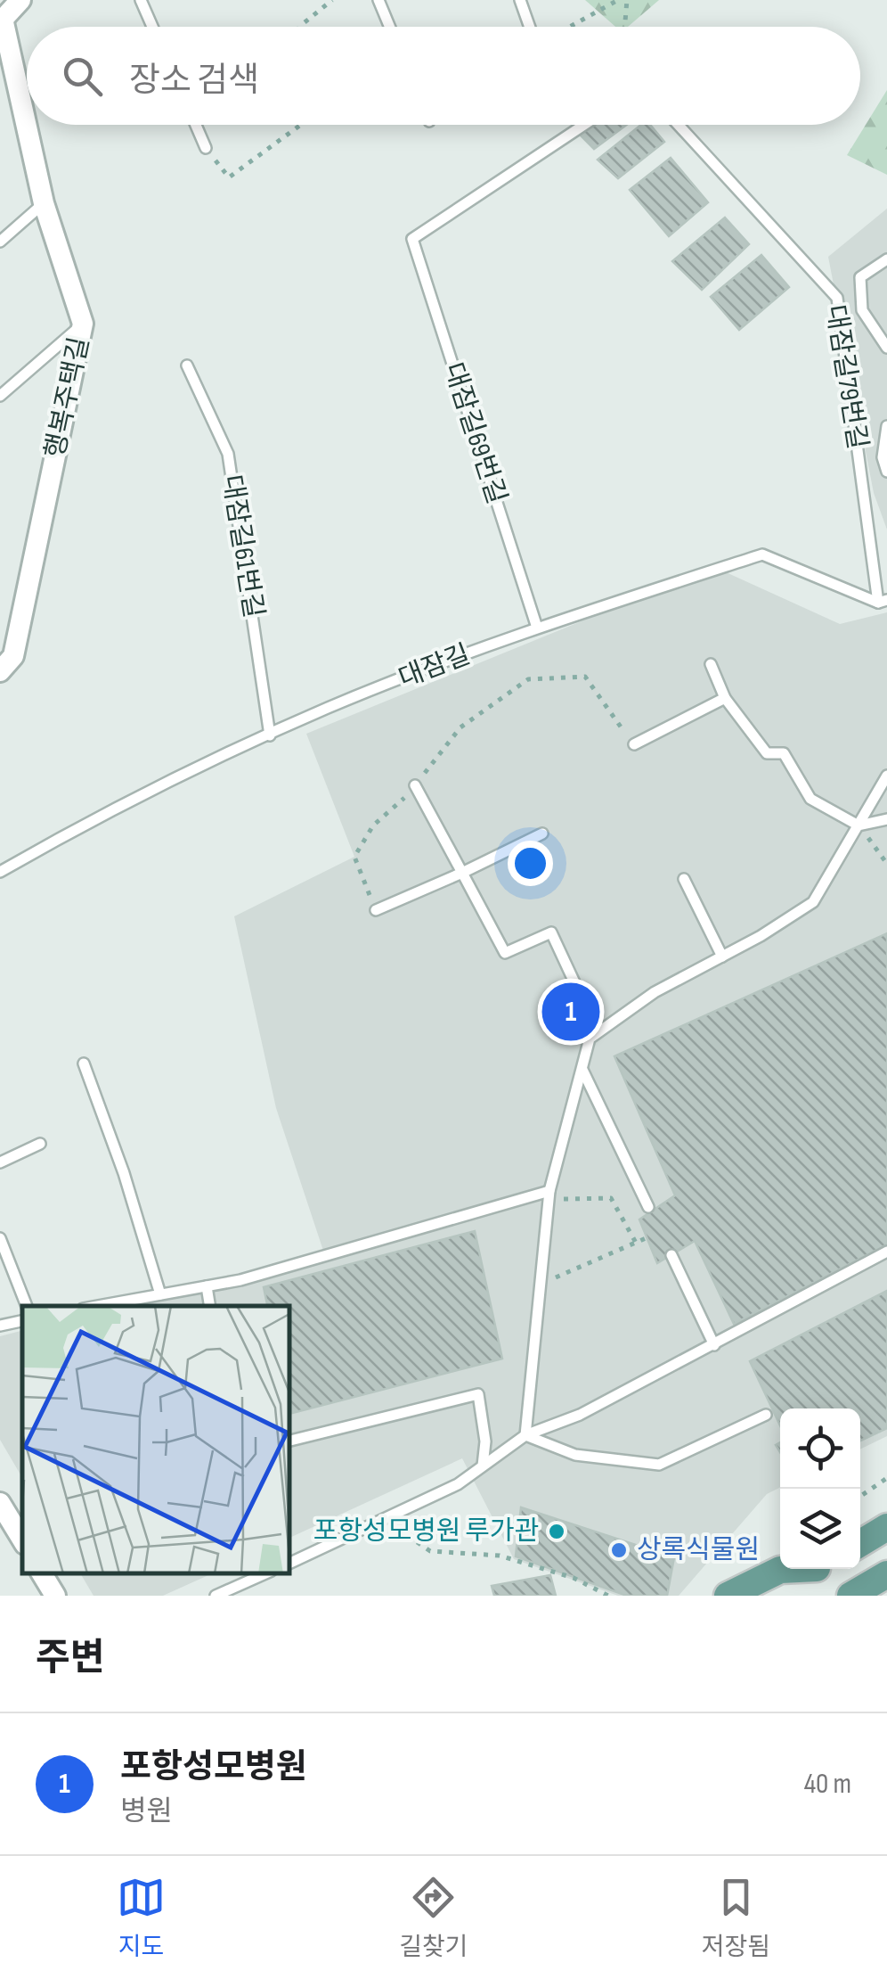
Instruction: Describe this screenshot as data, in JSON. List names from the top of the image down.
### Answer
{
  "streets": {
    "street": ["행복주택길"],
    "lane": [
      "대잠길79번길",
      "대잠길69번길",
      "대잠길61번길",
      "대잠길"
    ]
  },
  "crossings": [
    ["대잠길79번길", "대잠길"],
    ["대잠길69번길", "대잠길"],
    ["대잠길61번길", "대잠길"]
  ],
  "places": ["포항성모병원 루가관", "상록식물원"],
  "page": {
    "search": "장소 검색",
    "pins": "1",
    "heading": "주변",
    "list": [
      {
        "mark": "1",
        "name": "포항성모병원",
        "note": "병원",
        "value": "40 m"
      }
    ],
    "nav": ["지도", "길찾기", "저장됨"]
  }
}
